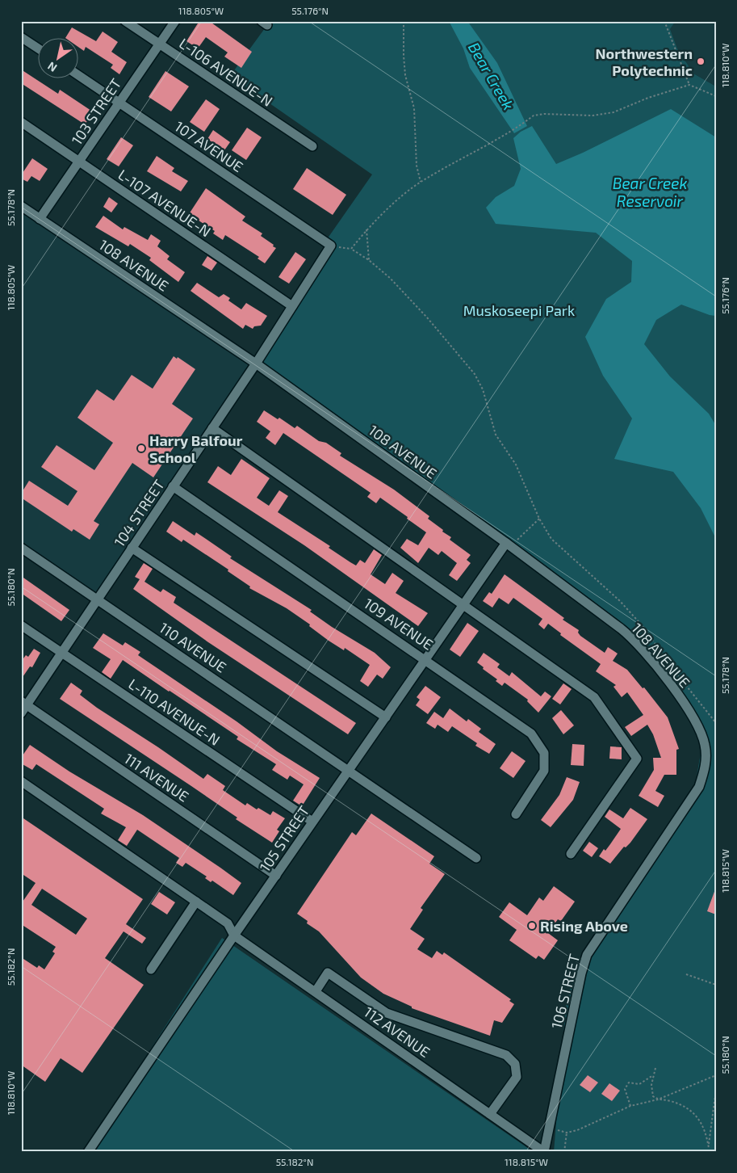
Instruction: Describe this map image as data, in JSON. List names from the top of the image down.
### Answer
{
  "streets": {
    "street": [
      "L-106 AVENUE-N",
      "103 STREET",
      "107 AVENUE",
      "L-107 AVENUE-N",
      "108 AVENUE",
      "104 STREET",
      "109 AVENUE",
      "110 AVENUE",
      "L-110 AVENUE-N",
      "111 AVENUE",
      "105 STREET",
      "106 STREET",
      "112 AVENUE"
    ]
  },
  "crossings": [
    ["L-106 AVENUE-N", "103 STREET"],
    ["103 STREET", "107 AVENUE"],
    ["103 STREET", "L-107 AVENUE-N"],
    ["103 STREET", "108 AVENUE"],
    ["107 AVENUE", "104 STREET"],
    ["L-107 AVENUE-N", "104 STREET"],
    ["108 AVENUE", "104 STREET"],
    ["108 AVENUE", "105 STREET"],
    ["108 AVENUE", "106 STREET"],
    ["104 STREET", "109 AVENUE"],
    ["104 STREET", "110 AVENUE"],
    ["104 STREET", "L-110 AVENUE-N"],
    ["104 STREET", "111 AVENUE"],
    ["109 AVENUE", "105 STREET"],
    ["110 AVENUE", "105 STREET"],
    ["L-110 AVENUE-N", "105 STREET"],
    ["111 AVENUE", "105 STREET"],
    ["105 STREET", "112 AVENUE"],
    ["106 STREET", "112 AVENUE"]
  ],
  "water": ["Bear Creek", "Bear Creek Reservoir"],
  "parks": ["Muskoseepi Park"],
  "places": ["Northwestern Polytechnic", "Harry Balfour School", "Rising Above"],
  "north": "bottom left",
  "coordinates": [
    "118.805°W",
    "55.176°N",
    "118.810°W",
    "55.178°N",
    "55.180°N",
    "118.815°W",
    "55.182°N"
  ]
}
